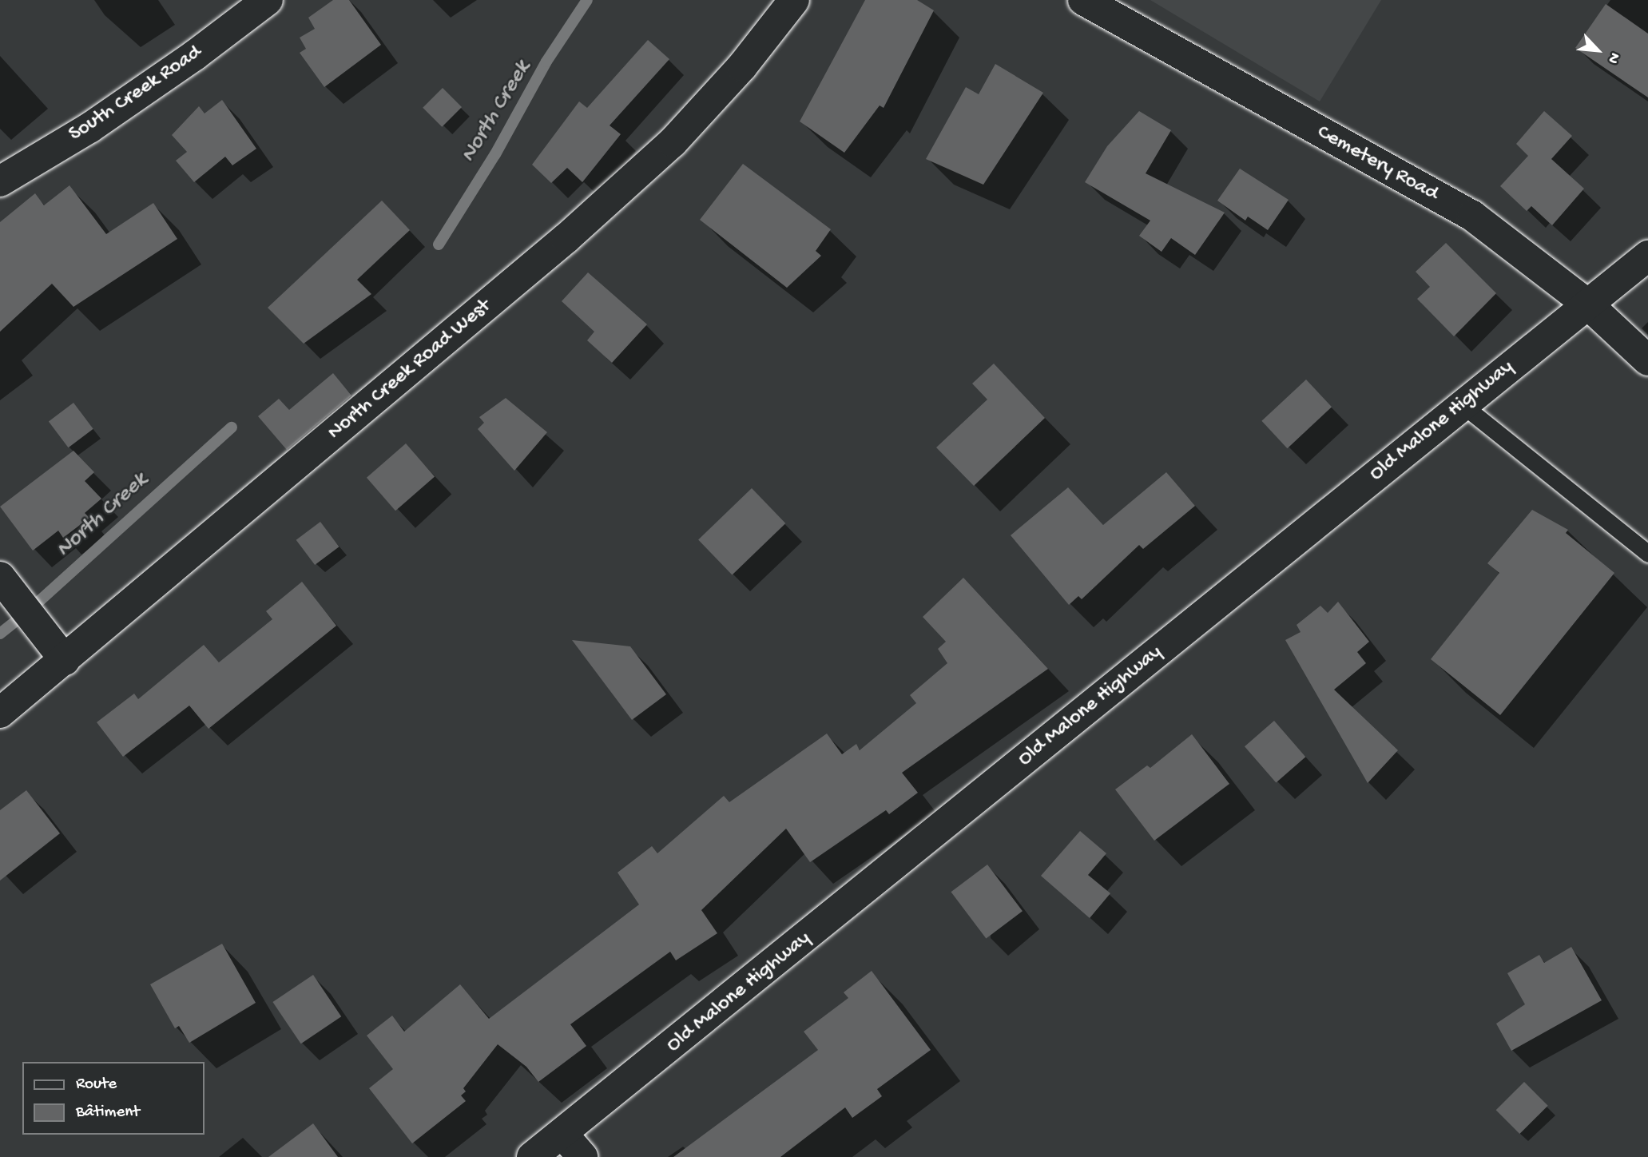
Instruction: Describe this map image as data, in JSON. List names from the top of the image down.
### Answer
{
  "streets": {
    "street": [
      "South Creek Road",
      "Cemetery Road",
      "North Creek Road West",
      "Old Malone Highway"
    ]
  },
  "crossings": [
    ["Cemetery Road", "Old Malone Highway"]
  ],
  "water": ["North Creek"],
  "legend": ["Route", "Bâtiment"],
  "north": "bottom right"
}
